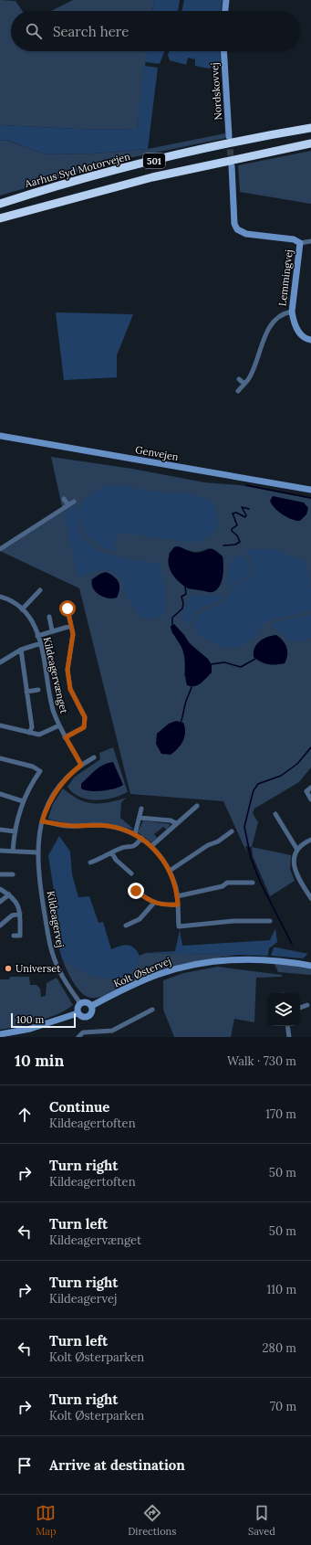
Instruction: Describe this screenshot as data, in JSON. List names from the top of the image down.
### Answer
{
  "streets": {
    "highway": ["501", "Aarhus Syd Motorvejen"],
    "street": [
      "Nordskovvej",
      "Lemmingvej",
      "Genvejen",
      "Kildeagervænget",
      "Kildeagervej",
      "Kolt Østervej"
    ]
  },
  "crossings": [
    ["Kildeagervænget", "Kildeagervej"],
    ["Kildeagervej", "Kolt Østervej"]
  ],
  "places": ["Universet"],
  "scale_bar": "100 m",
  "page": {
    "search": "Search here",
    "scale": "100 m",
    "heading": ["10 min", "Walk · 730 m"],
    "list": [
      ["Continue", "Kildeagertoften", "170 m"],
      ["Turn right", "Kildeagertoften", "50 m"],
      ["Turn left", "Kildeagervænget", "50 m"],
      ["Turn right", "Kildeagervej", "110 m"],
      ["Turn left", "Kolt Østerparken", "280 m"],
      ["Turn right", "Kolt Østerparken", "70 m"],
      "Arrive at destination"
    ],
    "nav": ["Map", "Directions", "Saved"]
  }
}
